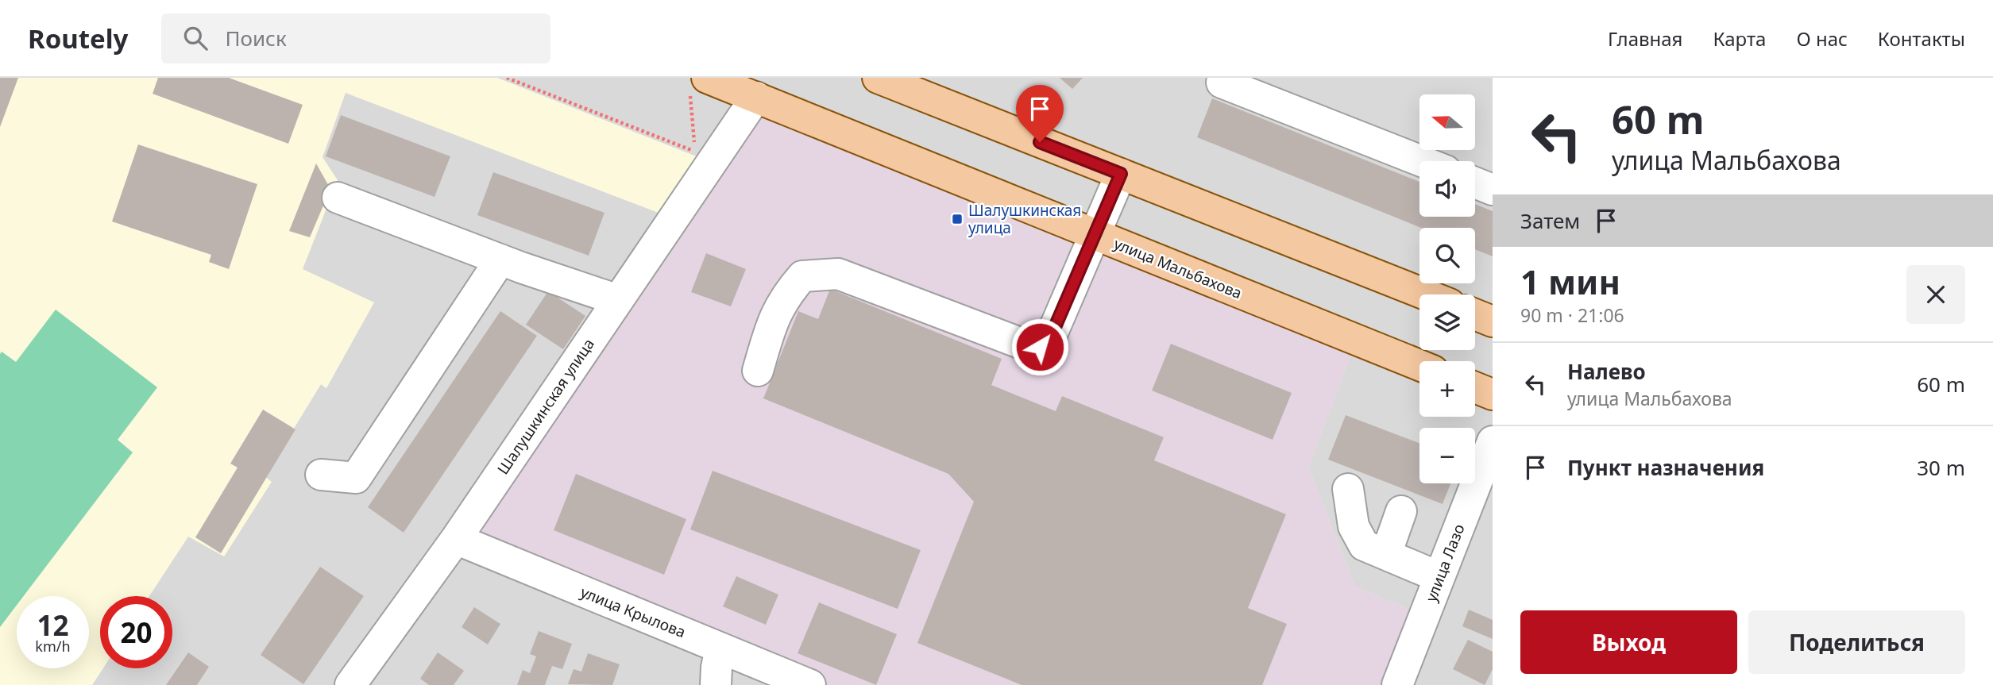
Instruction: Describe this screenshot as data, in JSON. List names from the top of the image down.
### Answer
{
  "streets": {
    "main road": ["улица Мальбахова"],
    "street": ["Шалушкинская улица", "улица Лазо", "улица Крылова"]
  },
  "crossings": [
    ["улица Мальбахова", "Шалушкинская улица"],
    ["Шалушкинская улица", "улица Крылова"]
  ],
  "places": {
    "transit": ["Шалушкинская улица"]
  },
  "north": "left",
  "page": {
    "header": "Routely",
    "search": "Поиск",
    "nav": [
      "Главная",
      "Карта",
      "О нас",
      "Контакты"
    ],
    "turn": ["60 m", "улица Мальбахова"],
    "map_buttons": ["+", "−"],
    "then": "Затем",
    "heading": ["1 мин", "90 m · 21:06"],
    "list": [
      {
        "name": "Налево",
        "note": "улица Мальбахова",
        "value": "60 m"
      },
      {
        "name": "Пункт назначения",
        "value": "30 m"
      }
    ],
    "speed": "12 km/h",
    "limit": "20",
    "buttons": ["Выход", "Поделиться"]
  }
}
